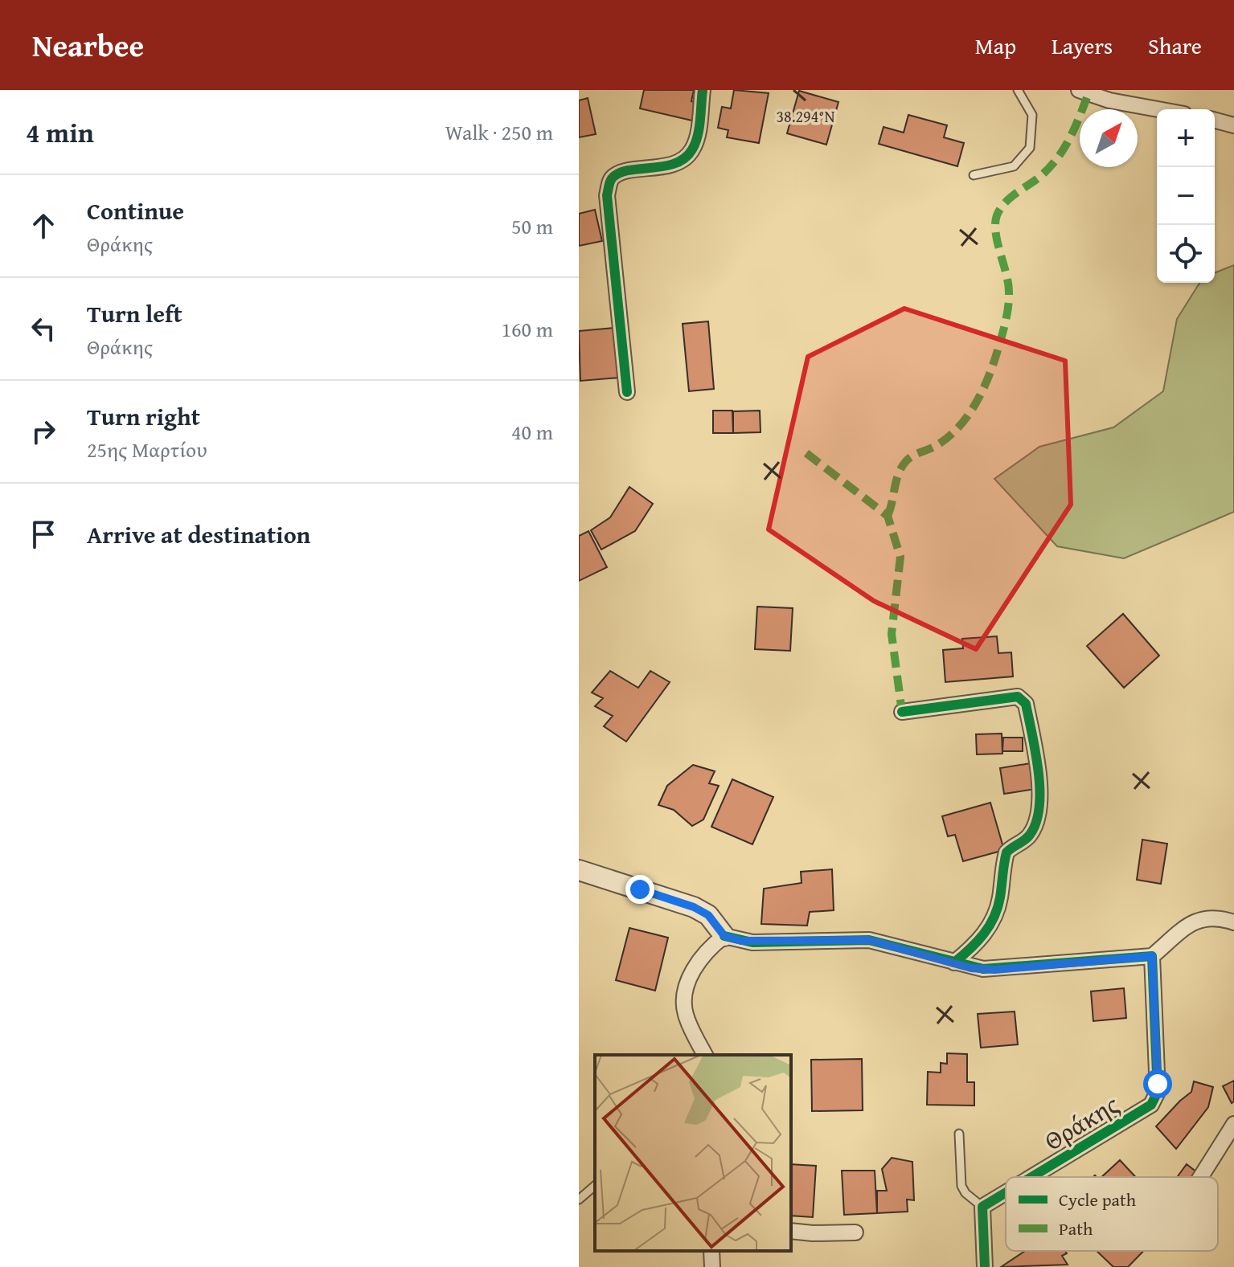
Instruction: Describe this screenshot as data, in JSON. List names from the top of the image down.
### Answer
{
  "streets": {
    "street": ["Θράκης"]
  },
  "legend": ["Cycle path", "Path"],
  "north": "top right",
  "page": {
    "header": "Nearbee",
    "nav": ["Map", "Layers", "Share"],
    "heading": ["4 min", "Walk · 250 m"],
    "map_buttons": ["+", "−"],
    "list": [
      ["Continue", "Θράκης", "50 m"],
      ["Turn left", "Θράκης", "160 m"],
      ["Turn right", "25ης Μαρτίου", "40 m"],
      "Arrive at destination"
    ]
  },
  "coordinates": ["38.294°N"]
}
